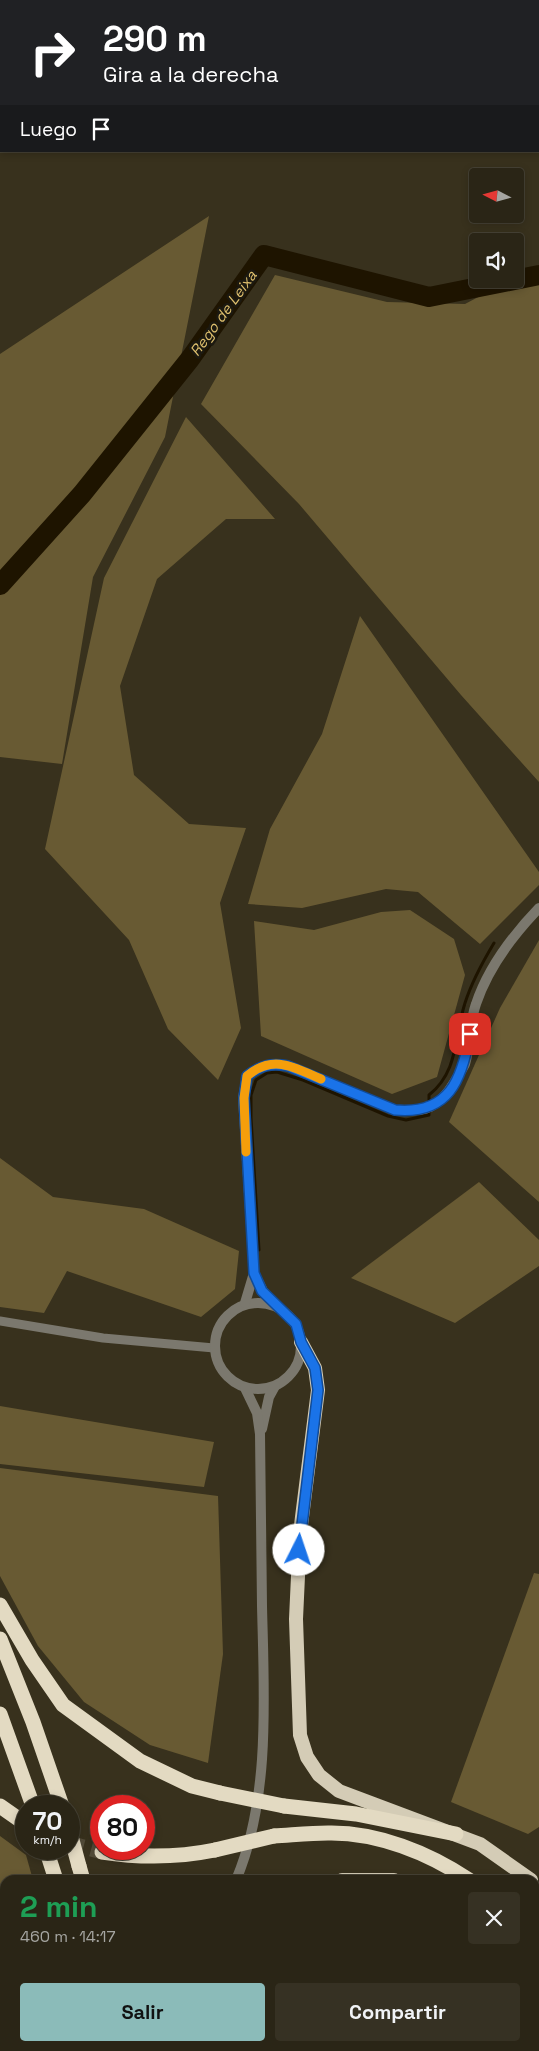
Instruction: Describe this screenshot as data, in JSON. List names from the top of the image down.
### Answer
{
  "water": ["Rego de Leixa"],
  "north": "left",
  "page": {
    "turn": ["290 m", "Gira a la derecha"],
    "then": "Luego",
    "speed": "70 km/h",
    "limit": "80",
    "heading": ["2 min", "460 m · 14:17"],
    "buttons": ["Salir", "Compartir"]
  }
}
